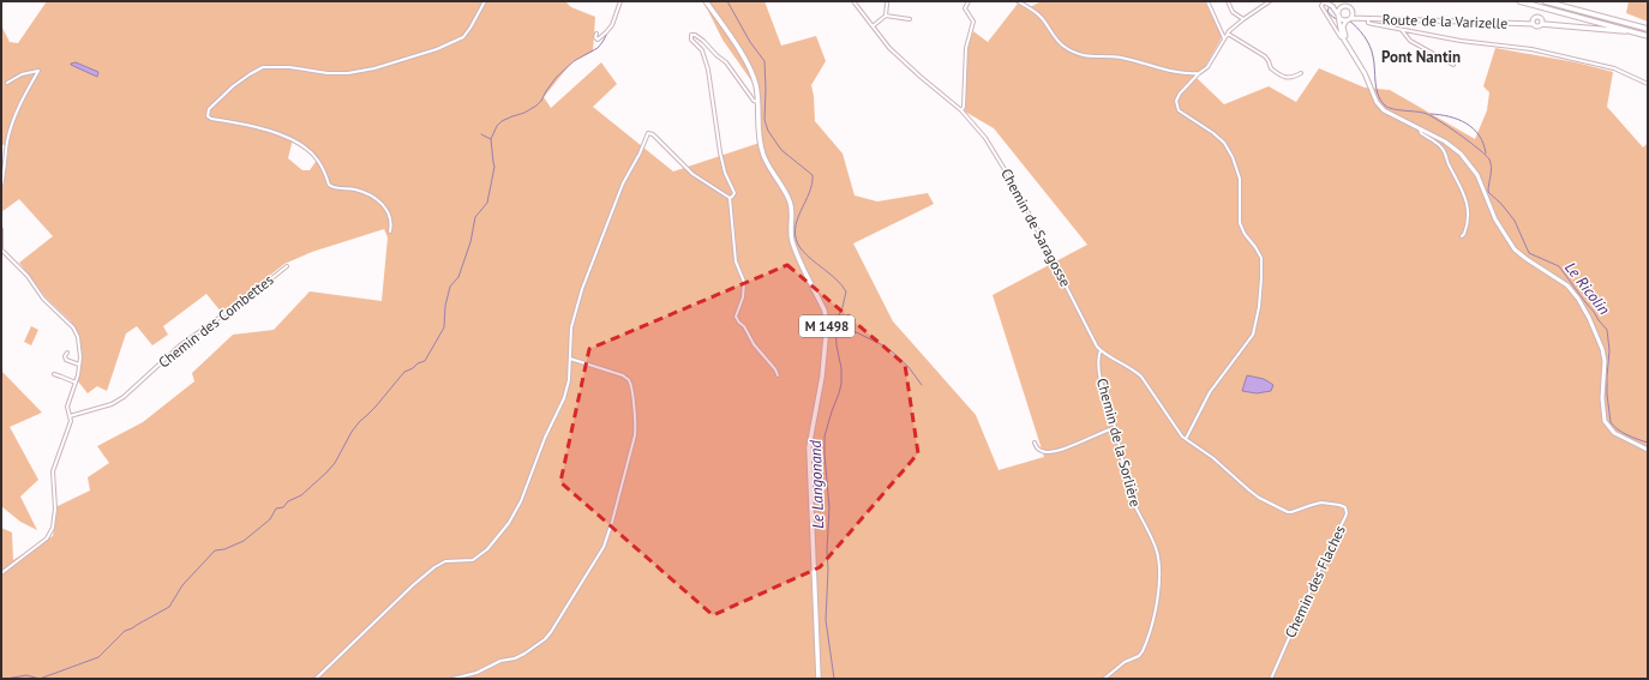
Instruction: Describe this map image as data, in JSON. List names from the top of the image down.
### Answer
{
  "streets": {
    "main road": ["Route de la Varizelle", "M 1498"],
    "street": [
      "Chemin de Saragosse",
      "Chemin des Combettes",
      "Chemin de la Sorlière",
      "Chemin des Flaches"
    ]
  },
  "crossings": [
    ["Chemin de Saragosse", "Chemin de la Sorlière"],
    ["Chemin de Saragosse", "Chemin des Flaches"],
    ["Chemin de la Sorlière", "Chemin des Flaches"]
  ],
  "districts": ["Pont Nantin"],
  "water": ["Le Ricolin", "Le Langonand"]
}
